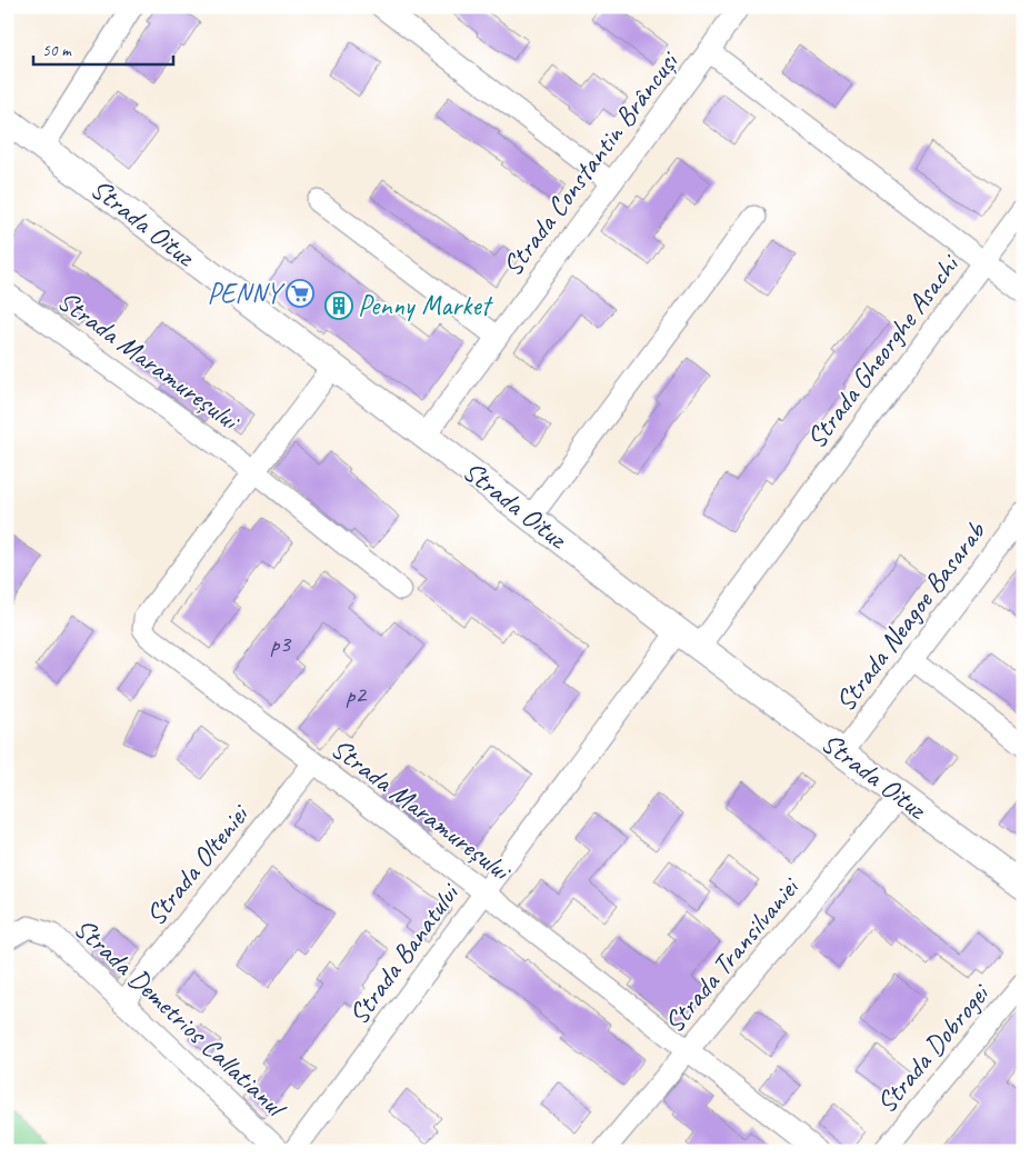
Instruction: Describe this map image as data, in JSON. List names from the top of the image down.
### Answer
{
  "streets": {
    "main road": ["Strada Oituz"],
    "street": [
      "Strada Constantin Brâncuși",
      "Strada Gheorghe Asachi",
      "Strada Maramureșului",
      "Strada Neagoe Basarab",
      "Strada Olteniei",
      "Strada Banatului",
      "Strada Transilvaniei",
      "Strada Demetrios Callatianul",
      "Strada Dobrogei"
    ]
  },
  "crossings": [
    ["Strada Constantin Brâncuși", "Strada Oituz"],
    ["Strada Constantin Brâncuși", "Strada Gheorghe Asachi"],
    ["Strada Oituz", "Strada Gheorghe Asachi"],
    ["Strada Oituz", "Strada Maramureșului"],
    ["Strada Oituz", "Strada Neagoe Basarab"],
    ["Strada Oituz", "Strada Banatului"],
    ["Strada Oituz", "Strada Transilvaniei"],
    ["Strada Maramureșului", "Strada Olteniei"],
    ["Strada Maramureșului", "Strada Banatului"],
    ["Strada Maramureșului", "Strada Transilvaniei"],
    ["Strada Olteniei", "Strada Demetrios Callatianul"]
  ],
  "places": {
    "supermarket": ["PENNY"],
    "building": ["Penny Market"]
  },
  "house_numbers": ["p3", "p2"],
  "scale_bar": "50 m"
}
